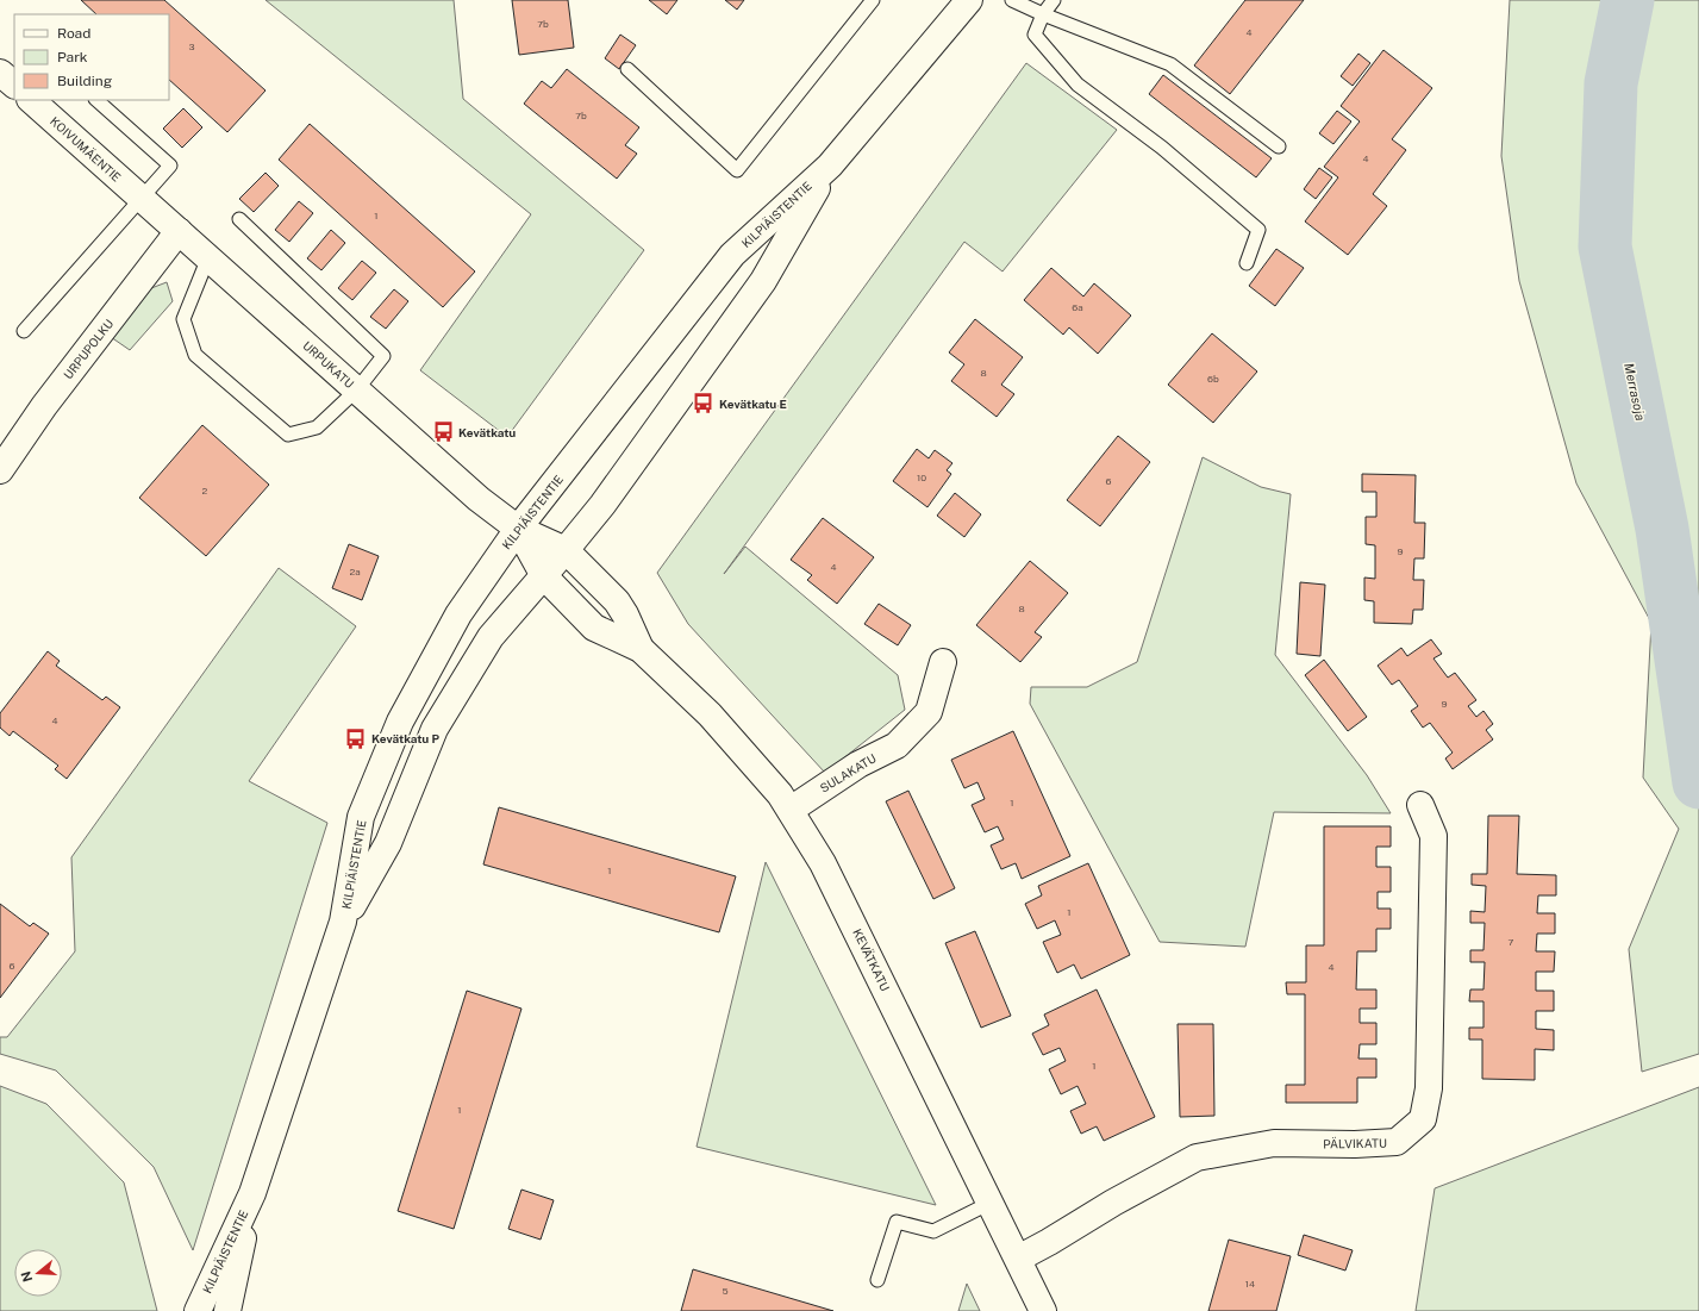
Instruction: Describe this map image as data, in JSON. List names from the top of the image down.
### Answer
{
  "streets": {
    "street": [
      "KOIVUMÄENTIE",
      "KILPIÄISTENTIE",
      "URPUPOLKU",
      "URPUKATU",
      "SULAKATU",
      "KEVÄTKATU",
      "PÄLVIKATU"
    ]
  },
  "crossings": [
    ["KOIVUMÄENTIE", "URPUKATU"],
    ["KILPIÄISTENTIE", "URPUKATU"],
    ["KILPIÄISTENTIE", "KEVÄTKATU"],
    ["URPUPOLKU", "URPUKATU"],
    ["URPUKATU", "KEVÄTKATU"],
    ["SULAKATU", "KEVÄTKATU"],
    ["KEVÄTKATU", "PÄLVIKATU"]
  ],
  "water": ["Merrasoja"],
  "places": {
    "bus stop": ["Kevätkatu E", "Kevätkatu", "Kevätkatu P"]
  },
  "house_numbers": [
    "7b",
    "4",
    "3",
    "7b",
    "4",
    "1",
    "6a",
    "8",
    "6b",
    "10",
    "6",
    "2",
    "9",
    "4",
    "2a",
    "8",
    "9",
    "4",
    "1",
    "1",
    "1",
    "7",
    "6",
    "4",
    "1",
    "1",
    "14",
    "5"
  ],
  "legend": ["Road", "Park", "Building"],
  "north": "left"
}
